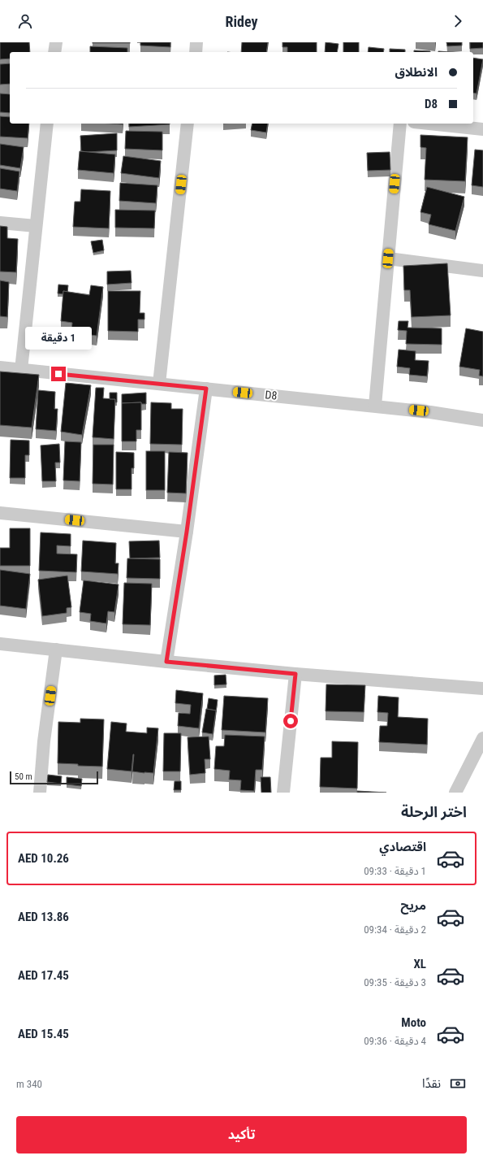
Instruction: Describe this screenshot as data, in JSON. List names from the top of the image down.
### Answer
{
  "streets": {
    "street": ["D8"]
  },
  "scale_bar": "50 m",
  "page": {
    "header": "Ridey",
    "banner": ["الانطلاق", "D8"],
    "bubble": "1 دقيقة",
    "scale": "50 m",
    "heading": "اختر الرحلة",
    "list": [
      {
        "name": "اقتصادي",
        "note": "1 دقيقة · 09:33",
        "value": "AED 10.26"
      },
      {
        "name": "مريح",
        "note": "2 دقيقة · 09:34",
        "value": "AED 13.86"
      },
      {
        "name": "XL",
        "note": "3 دقيقة · 09:35",
        "value": "AED 17.45"
      },
      {
        "name": "Moto",
        "note": "4 دقيقة · 09:36",
        "value": "AED 15.45"
      }
    ],
    "pay": ["نقدًا", "340 m"],
    "buttons": "تأكيد"
  }
}
